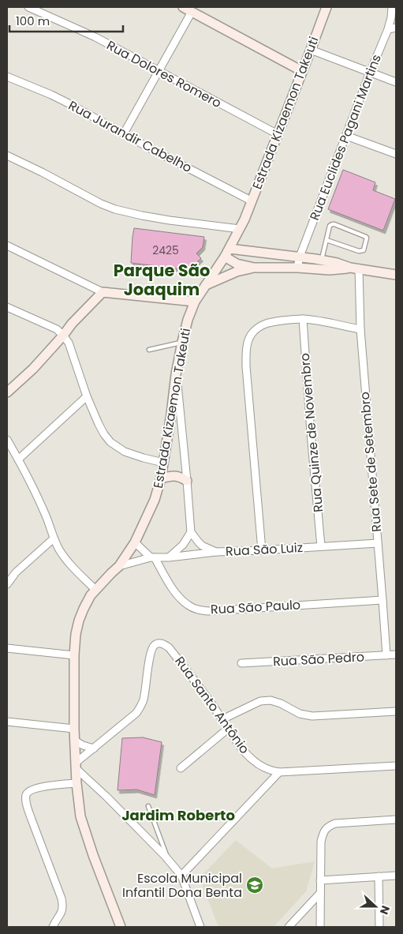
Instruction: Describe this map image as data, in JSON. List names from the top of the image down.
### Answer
{
  "streets": {
    "main road": ["Estrada Kizaemon Takeuti"],
    "street": [
      "Rua Dolores Romero",
      "Rua Jurandir Cabelho",
      "Rua Euclides Pagani Martins",
      "Rua Quinze de Novembro",
      "Rua Sete de Setembro",
      "Rua São Luiz",
      "Rua São Paulo",
      "Rua São Pedro",
      "Rua Santo Antônio"
    ]
  },
  "crossings": [
    ["Rua Dolores Romero", "Estrada Kizaemon Takeuti"],
    ["Estrada Kizaemon Takeuti", "Rua Jurandir Cabelho"],
    ["Estrada Kizaemon Takeuti", "Rua São Luiz"],
    ["Estrada Kizaemon Takeuti", "Rua Santo Antônio"],
    ["Rua Quinze de Novembro", "Rua São Luiz"],
    ["Rua Sete de Setembro", "Rua São Luiz"],
    ["Rua Sete de Setembro", "Rua São Paulo"],
    ["Rua Sete de Setembro", "Rua São Pedro"],
    ["Rua São Luiz", "Rua São Paulo"]
  ],
  "districts": ["Parque São Joaquim", "Jardim Roberto"],
  "places": {
    "school or university": ["Escola Municipal Infantil Dona Benta"]
  },
  "house_numbers": ["2425"],
  "scale_bar": "100 m",
  "north": "right"
}
